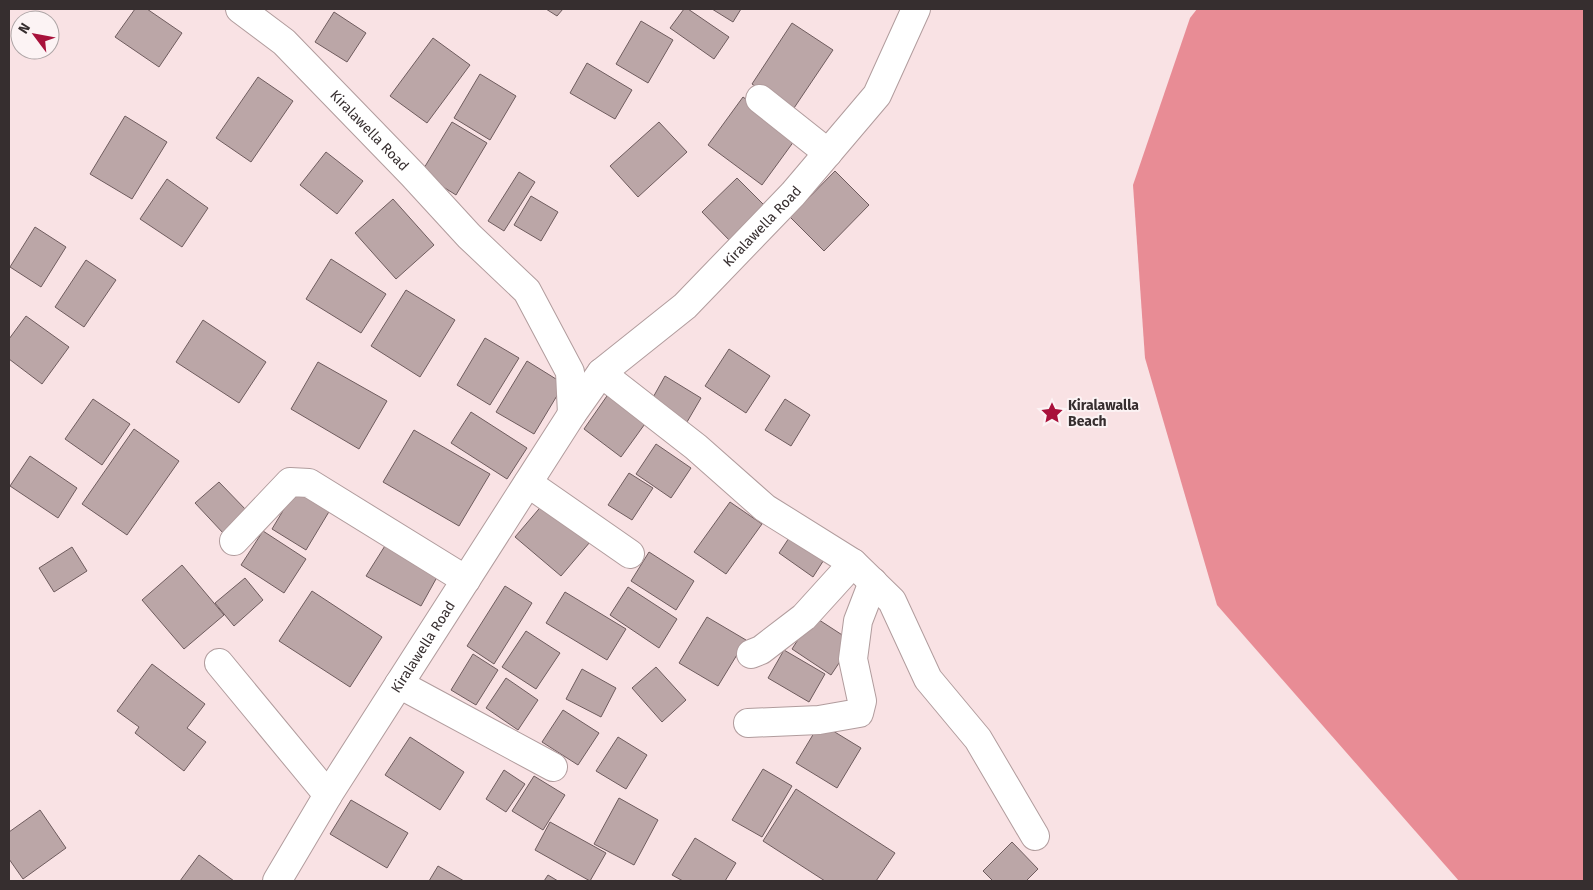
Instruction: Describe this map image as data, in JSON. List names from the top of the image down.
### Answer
{
  "streets": {
    "street": ["Kiralawella Road"]
  },
  "places": {
    "place": ["Kiralawalla Beach"]
  },
  "north": "top left"
}
